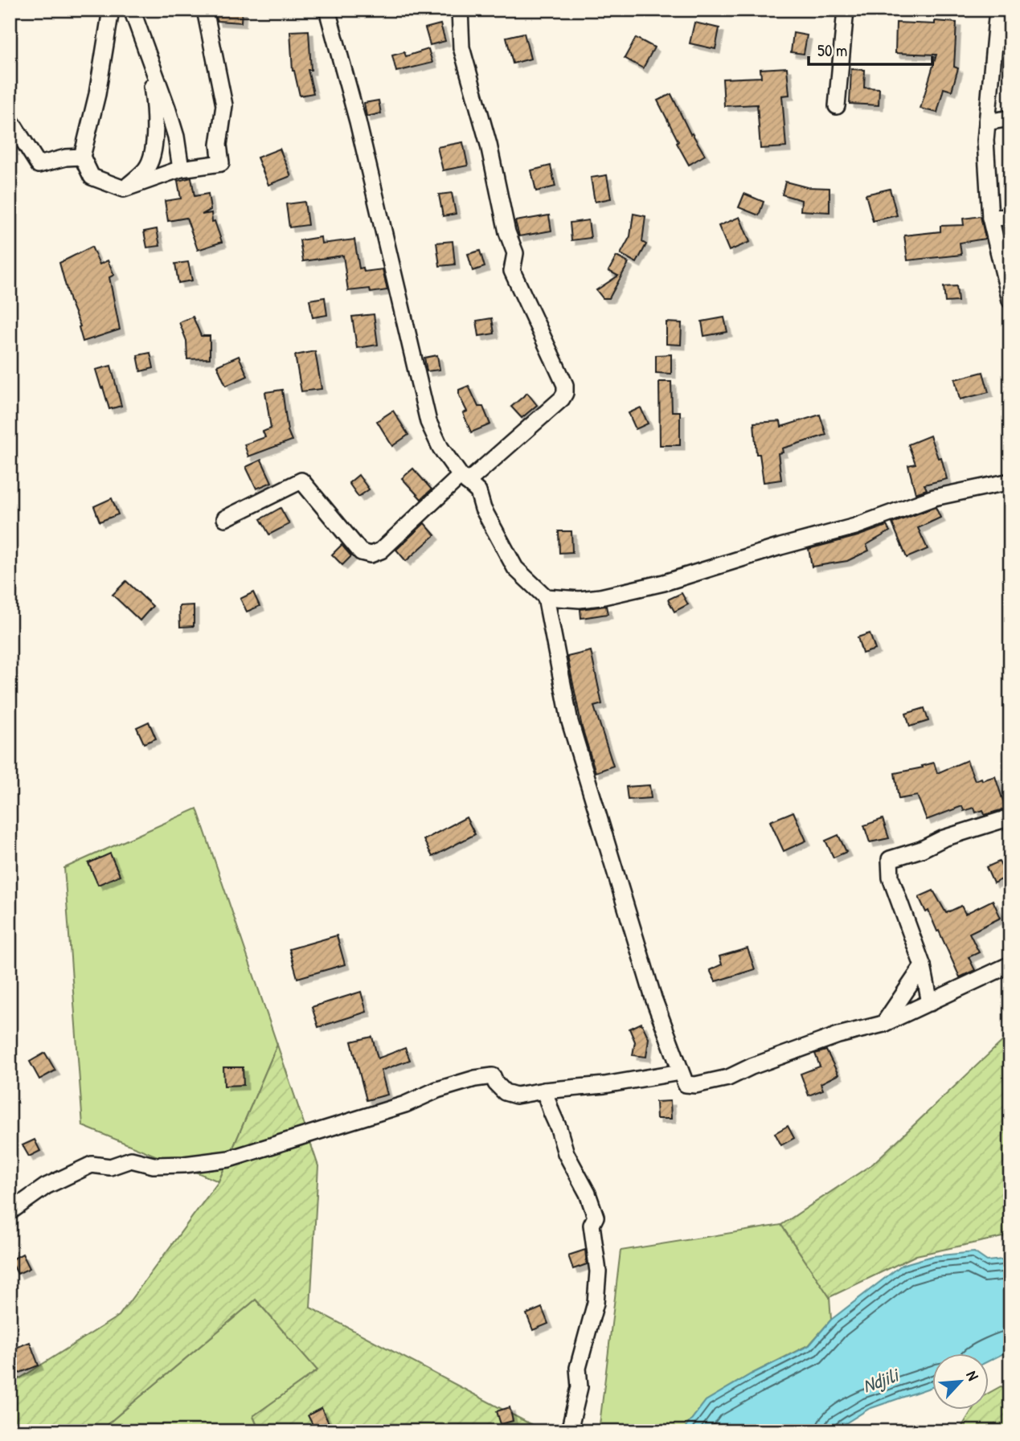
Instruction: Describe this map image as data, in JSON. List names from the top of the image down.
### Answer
{
  "water": ["Ndjili"],
  "scale_bar": "50 m",
  "north": "top right"
}
